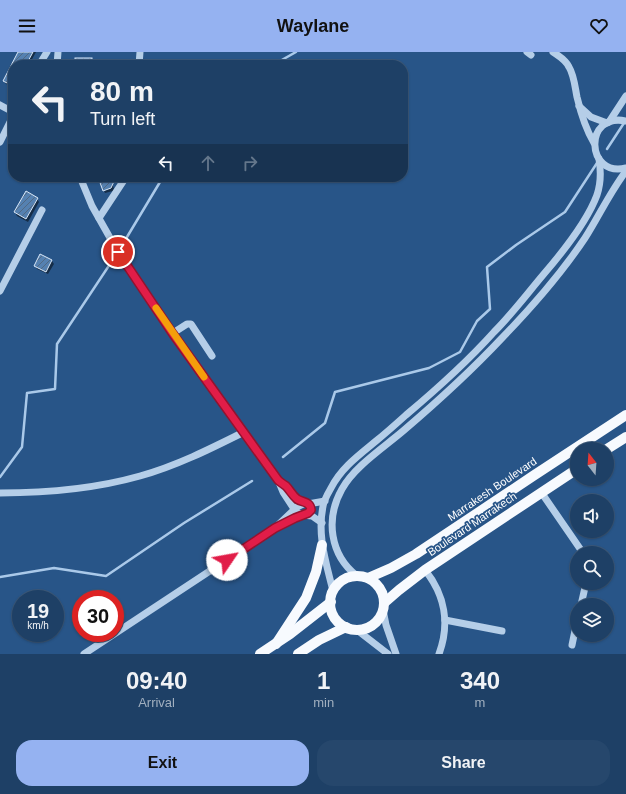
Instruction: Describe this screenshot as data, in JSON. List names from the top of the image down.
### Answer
{
  "streets": {
    "main road": ["Marrakesh Boulevard", "Boulevard Marrakech"]
  },
  "crossings": [
    ["Marrakesh Boulevard", "Boulevard Marrakech"]
  ],
  "north": "top",
  "page": {
    "header": "Waylane",
    "turn": ["80 m", "Turn left"],
    "speed": "19 km/h",
    "limit": "30",
    "eta": [
      "09:40",
      "Arrival",
      "1",
      "min",
      "340",
      "m"
    ],
    "buttons": ["Exit", "Share"]
  }
}
